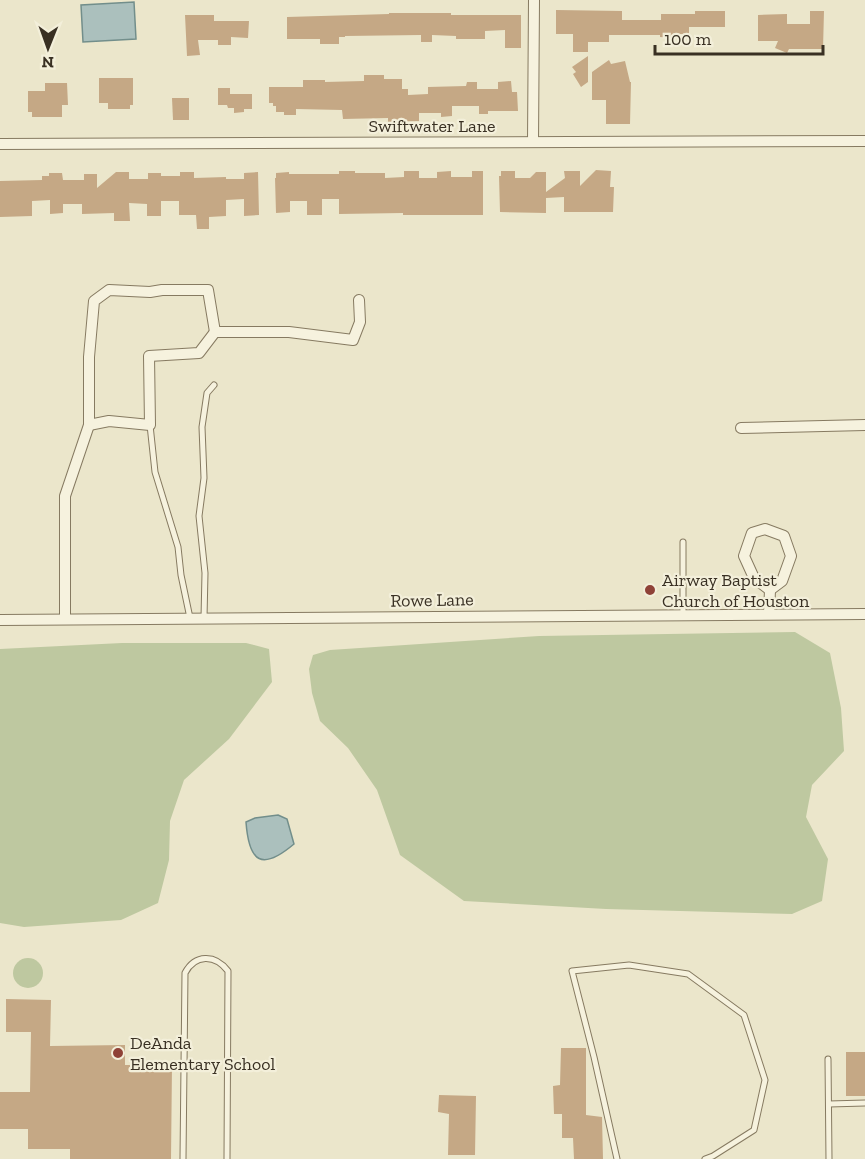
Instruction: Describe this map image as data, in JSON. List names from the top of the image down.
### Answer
{
  "streets": {
    "street": ["Swiftwater Lane", "Rowe Lane"]
  },
  "places": ["Airway Baptist Church of Houston", "DeAnda Elementary School"],
  "scale_bar": "100 m",
  "north": "bottom"
}
